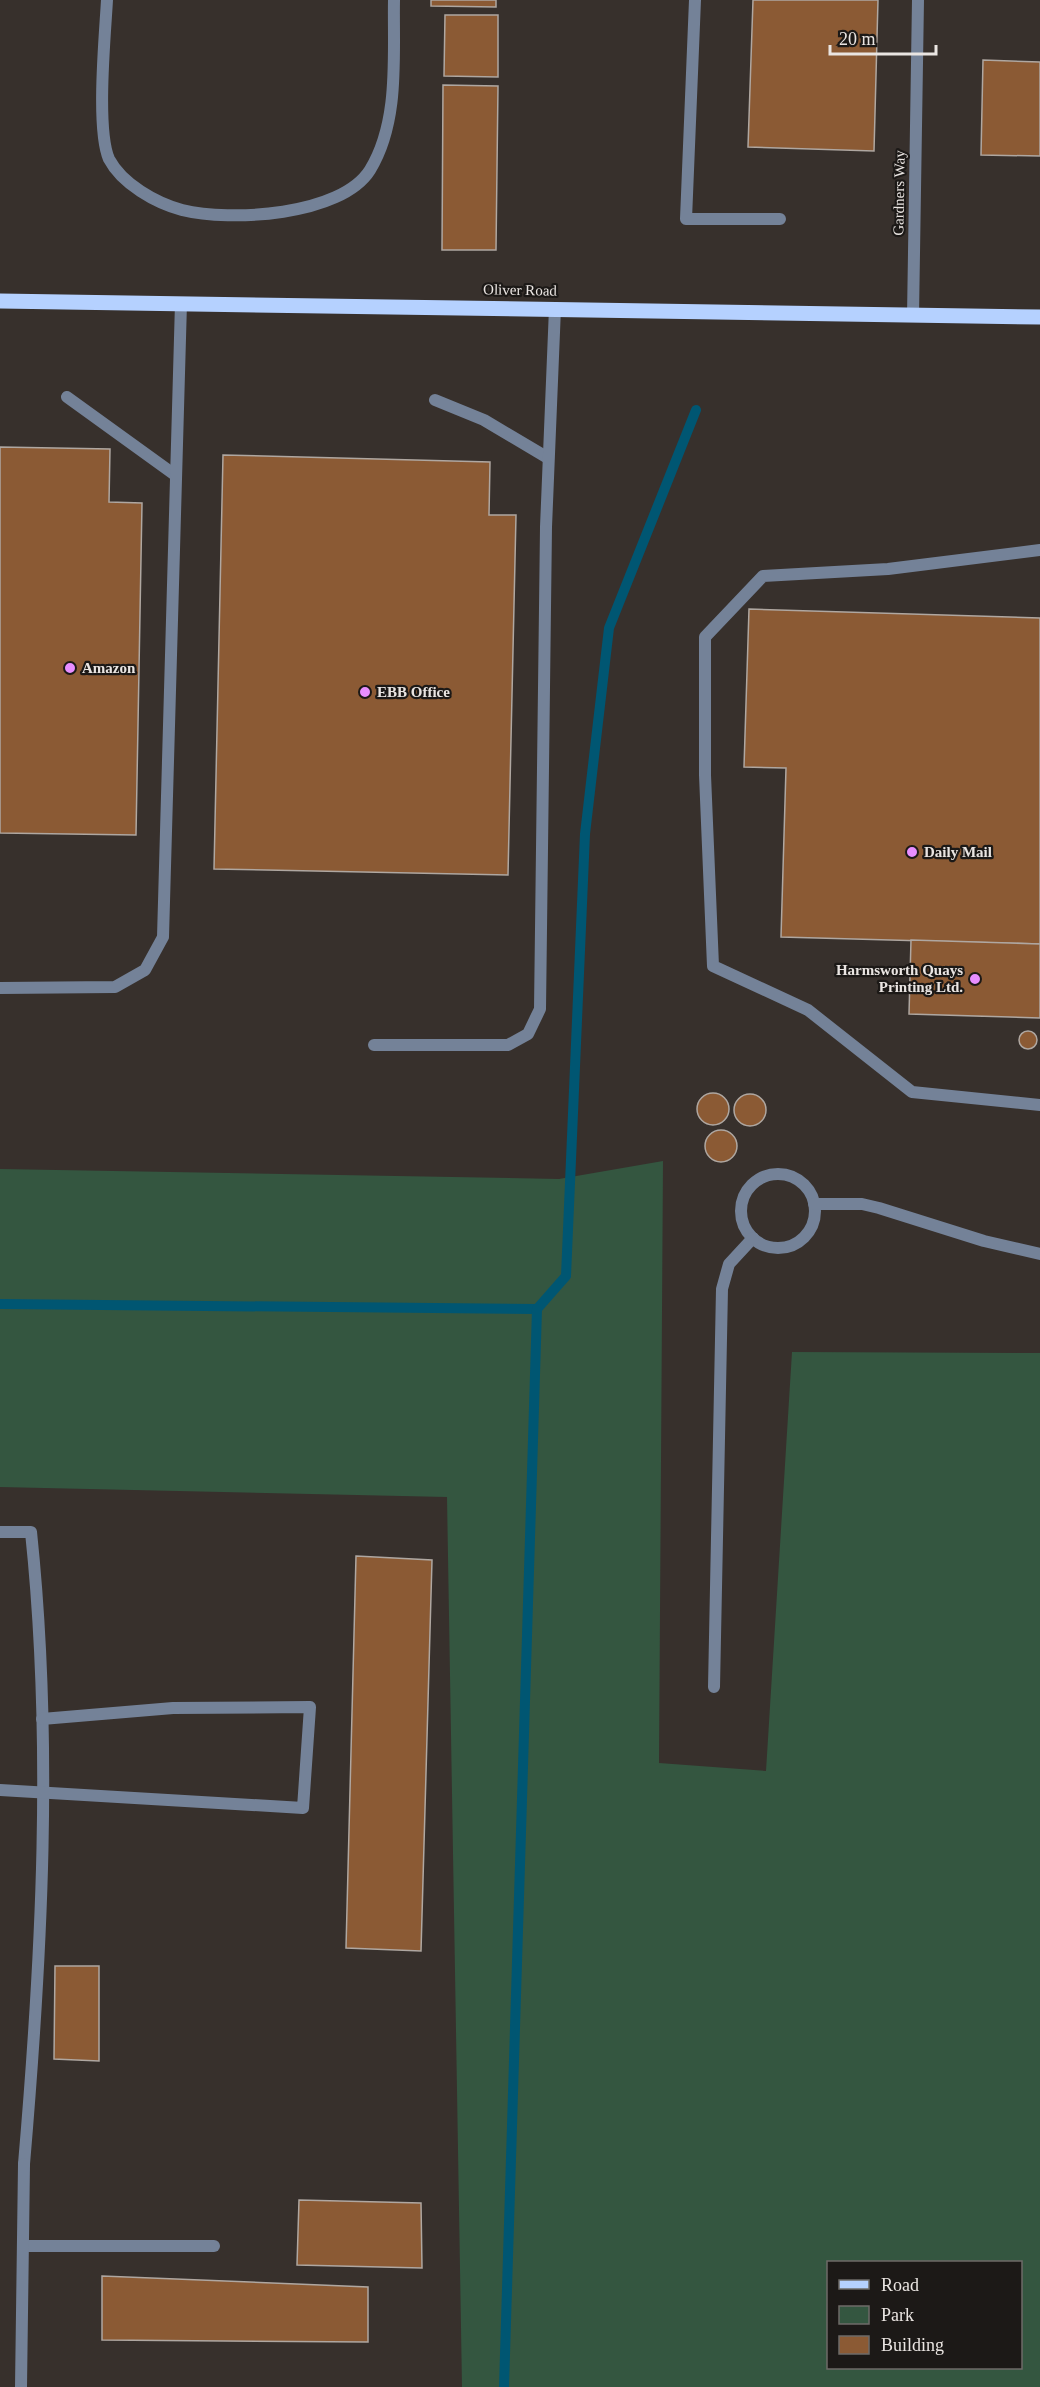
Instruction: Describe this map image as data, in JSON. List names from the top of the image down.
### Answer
{
  "streets": {
    "main road": ["Oliver Road"],
    "street": ["Gardners Way"]
  },
  "crossings": [
    ["Gardners Way", "Oliver Road"]
  ],
  "places": [
    "Amazon",
    "EBB Office",
    "Daily Mail",
    "Harmsworth Quays Printing Ltd."
  ],
  "legend": ["Road", "Park", "Building"],
  "scale_bar": "20 m"
}
